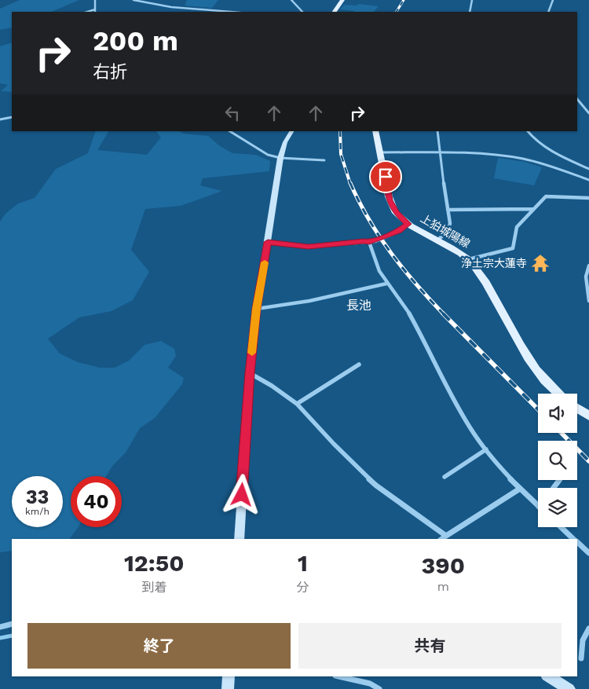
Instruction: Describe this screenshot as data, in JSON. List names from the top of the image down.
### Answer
{
  "streets": {
    "main road": ["上狛城陽線"]
  },
  "districts": ["長池"],
  "places": {
    "temple": ["浄土宗大蓮寺"]
  },
  "page": {
    "turn": ["200 m", "右折"],
    "speed": "33 km/h",
    "limit": "40",
    "eta": [
      "12:50",
      "到着",
      "1",
      "分",
      "390",
      "m"
    ],
    "buttons": ["終了", "共有"]
  }
}
